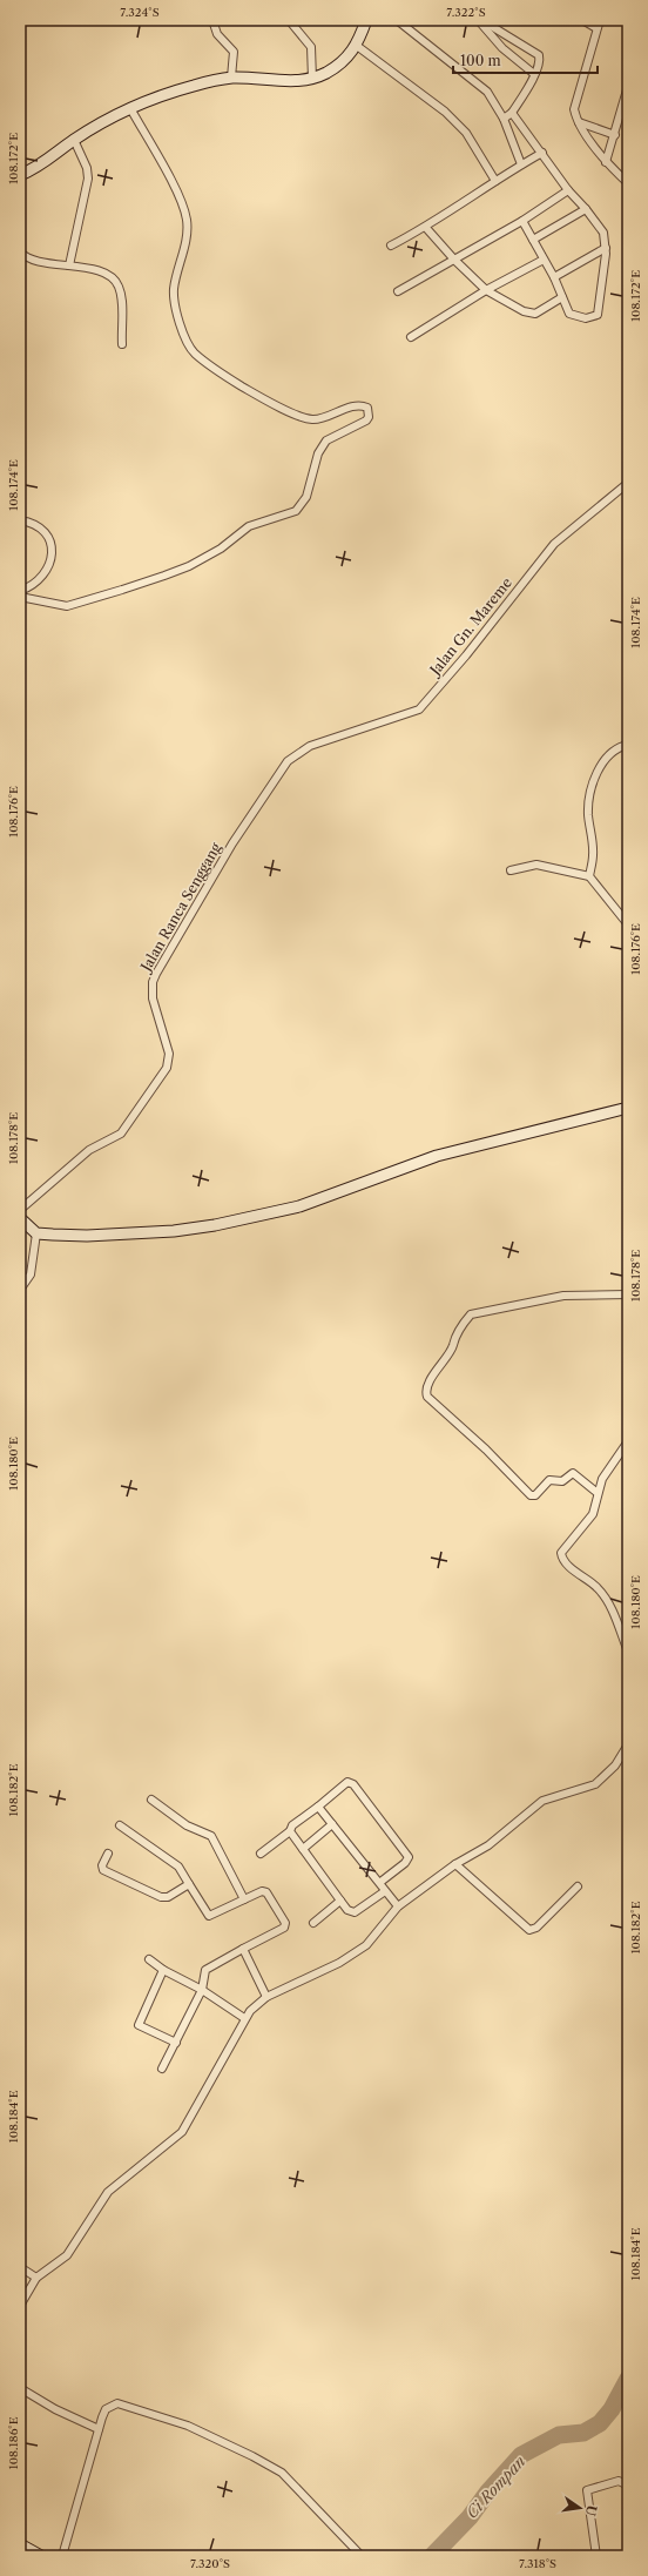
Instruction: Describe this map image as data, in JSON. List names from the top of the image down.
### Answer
{
  "streets": {
    "street": ["Jalan Gn. Mareme", "Jalan Ranca Senggang"]
  },
  "crossings": [
    ["Jalan Gn. Mareme", "Jalan Ranca Senggang"]
  ],
  "water": ["Ci Rompan"],
  "scale_bar": "100 m",
  "north": "right",
  "coordinates": [
    "7.324°S",
    "7.322°S",
    "108.172°E",
    "108.174°E",
    "108.176°E",
    "108.178°E",
    "108.180°E",
    "108.182°E",
    "108.184°E",
    "108.186°E",
    "7.320°S",
    "7.318°S"
  ]
}
